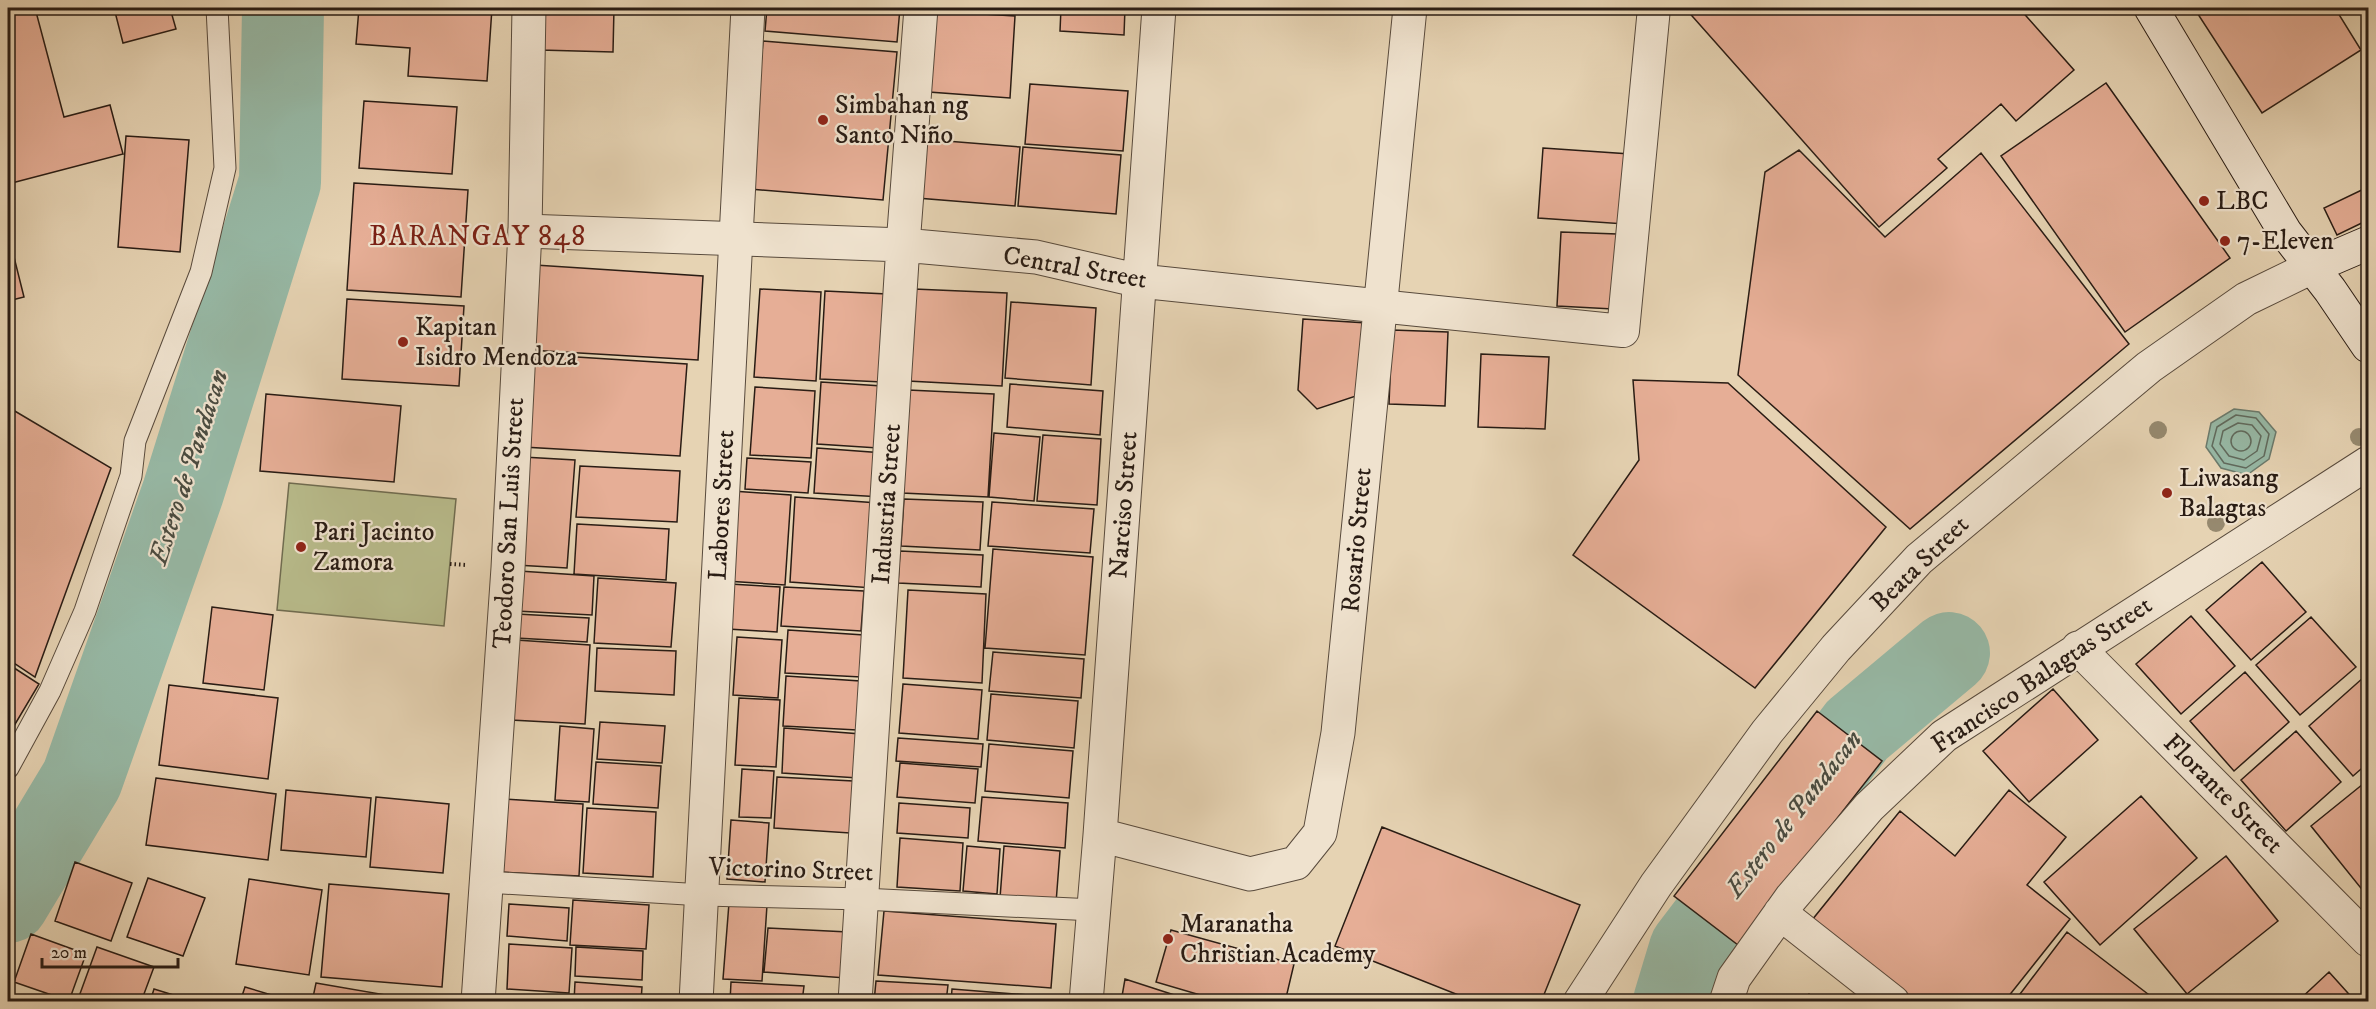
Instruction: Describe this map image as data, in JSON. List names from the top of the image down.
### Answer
{
  "streets": {
    "street": [
      "Central Street",
      "Industria Street",
      "Labores Street",
      "Narciso Street",
      "Teodoro San Luis Street",
      "Rosario Street",
      "Beata Street",
      "Francisco Balagtas Street",
      "Florante Street"
    ],
    "lane": ["Victorino Street"]
  },
  "crossings": [
    ["Central Street", "Industria Street"],
    ["Central Street", "Labores Street"],
    ["Central Street", "Narciso Street"],
    ["Central Street", "Teodoro San Luis Street"],
    ["Central Street", "Rosario Street"],
    ["Industria Street", "Victorino Street"],
    ["Labores Street", "Victorino Street"],
    ["Narciso Street", "Rosario Street"],
    ["Narciso Street", "Victorino Street"],
    ["Teodoro San Luis Street", "Victorino Street"],
    ["Francisco Balagtas Street", "Florante Street"]
  ],
  "districts": ["BARANGAY 848"],
  "water": ["Estero de Pandacan"],
  "places": [
    "Simbahan ng Santo Niño",
    "LBC",
    "7-Eleven",
    "Kapitan Isidro Mendoza",
    "Liwasang Balagtas",
    "Pari Jacinto Zamora",
    "Maranatha Christian Academy"
  ],
  "scale_bar": "20 m"
}
